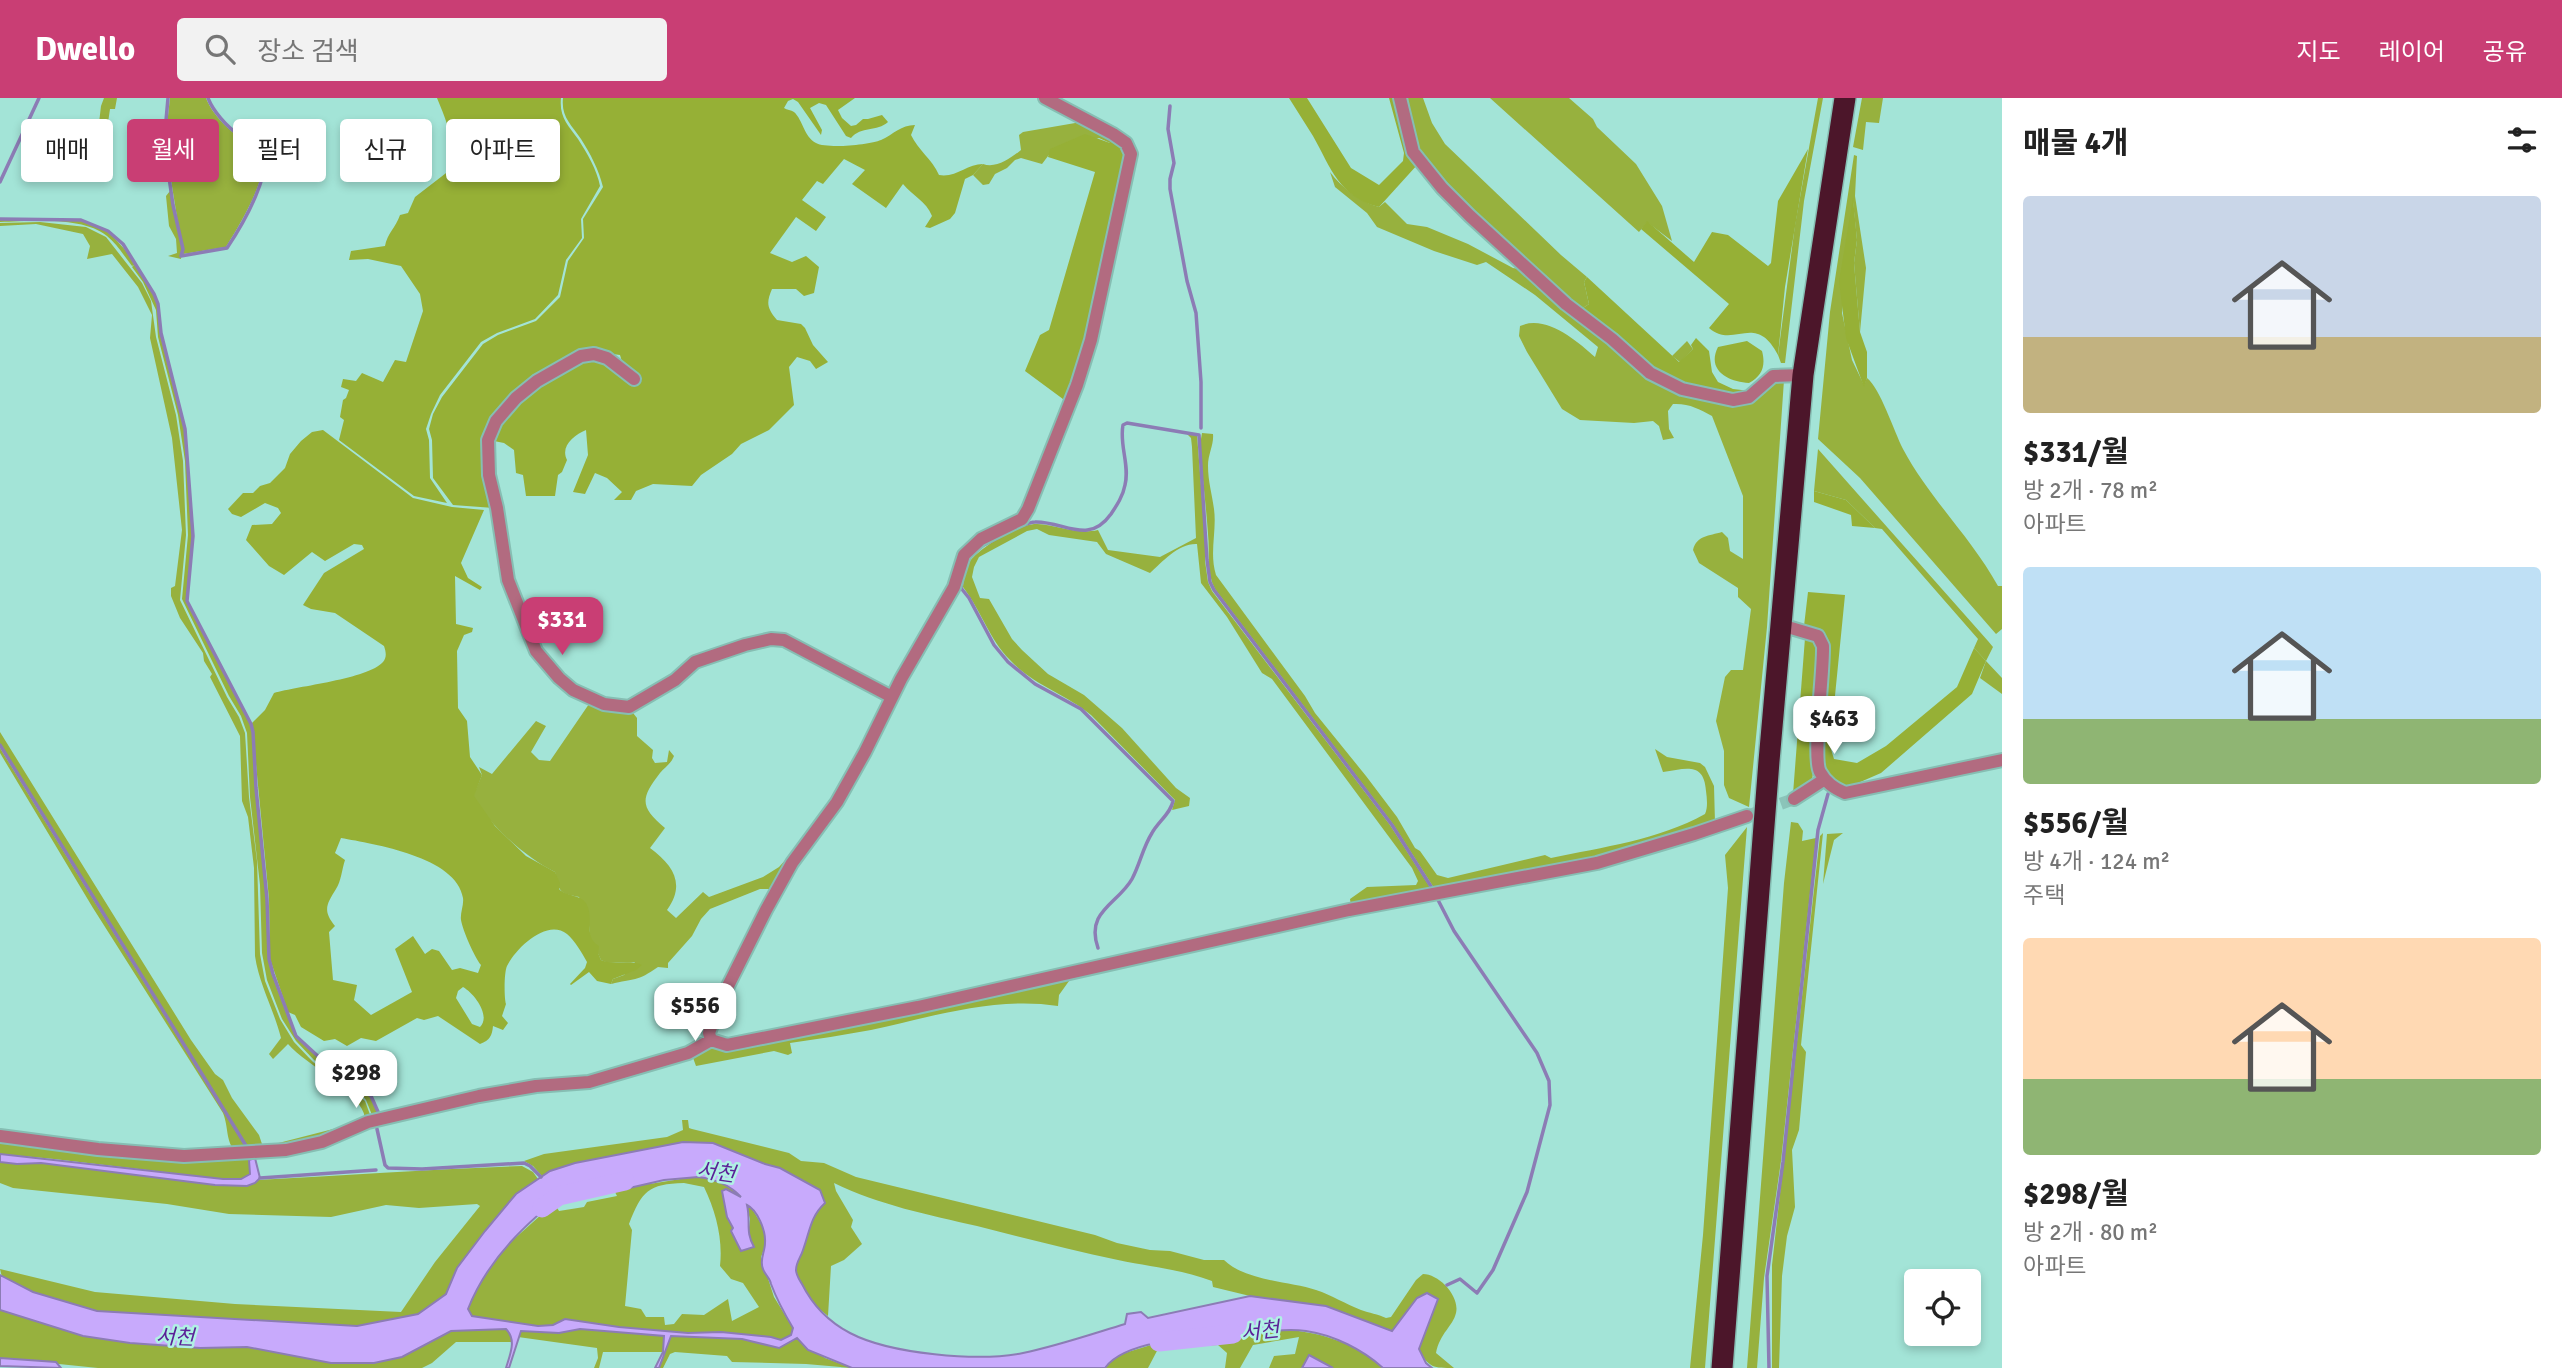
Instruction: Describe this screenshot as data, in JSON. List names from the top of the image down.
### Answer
{
  "water": ["서천"],
  "page": {
    "header": "Dwello",
    "search": "장소 검색",
    "nav": ["지도", "레이어", "공유"],
    "heading": "매물 4개",
    "chip": [
      "매매",
      "월세",
      "필터",
      "신규",
      "아파트"
    ],
    "list": [
      {
        "name": "$331/월",
        "note": "방 2개 · 78 m² · 아파트"
      },
      {
        "name": "$556/월",
        "note": "방 4개 · 124 m² · 주택"
      },
      {
        "name": "$298/월",
        "note": "방 2개 · 80 m² · 아파트"
      }
    ],
    "price": [
      "$331",
      "$463",
      "$556",
      "$298"
    ]
  }
}
